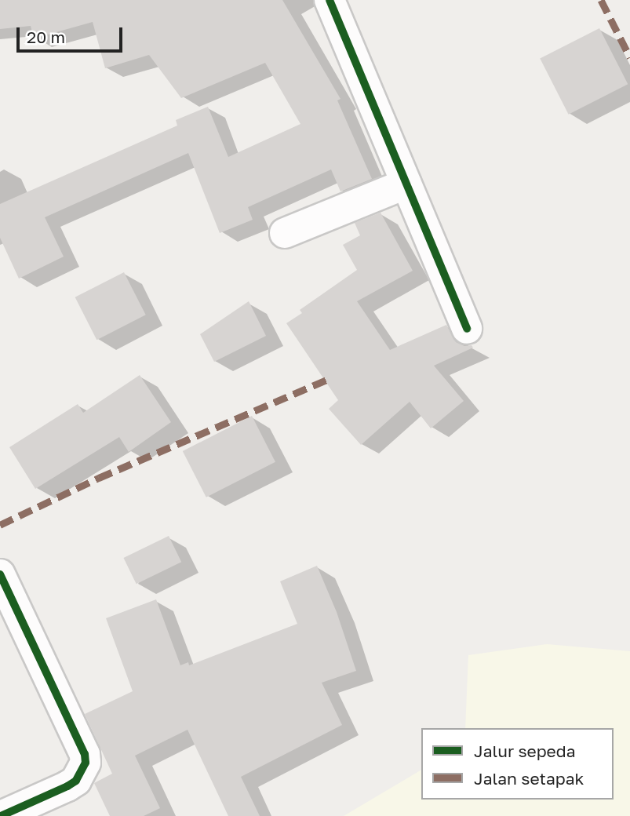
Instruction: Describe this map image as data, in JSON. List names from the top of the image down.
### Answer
{
  "legend": ["Jalur sepeda", "Jalan setapak"],
  "scale_bar": "20 m"
}
